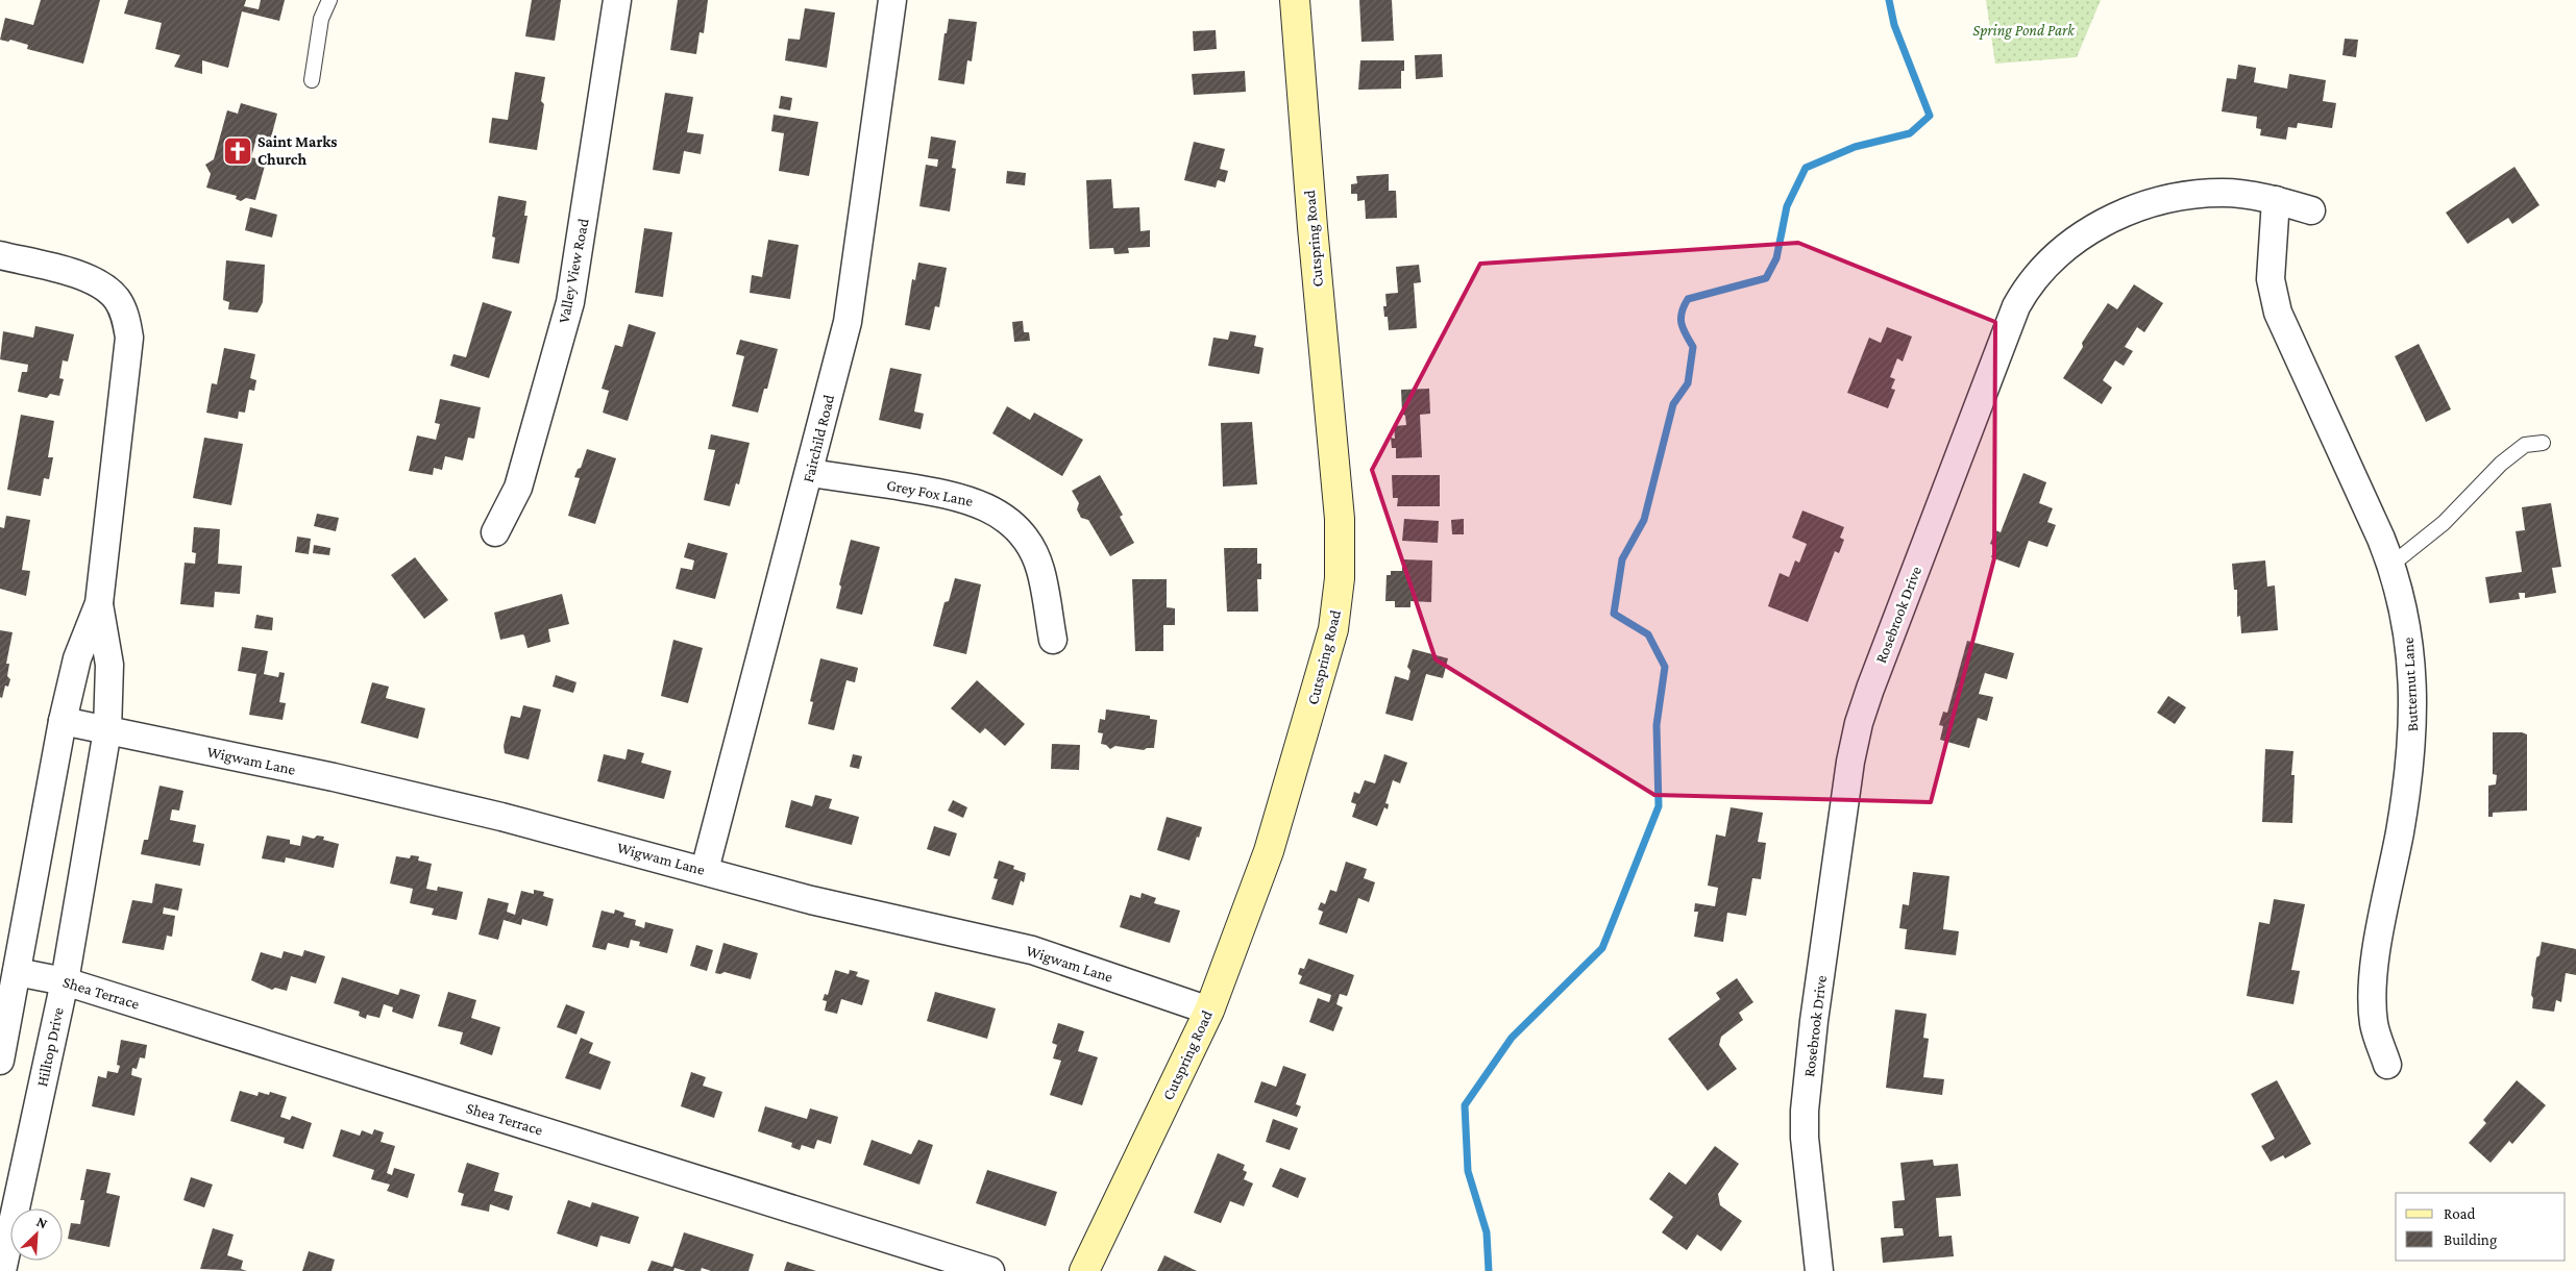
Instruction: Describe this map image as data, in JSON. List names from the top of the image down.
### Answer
{
  "streets": {
    "street": [
      "Cutspring Road",
      "Valley View Road",
      "Fairchild Road",
      "Grey Fox Lane",
      "Rosebrook Drive",
      "Butternut Lane",
      "Wigwam Lane",
      "Shea Terrace",
      "Hilltop Drive"
    ]
  },
  "crossings": [
    ["Cutspring Road", "Wigwam Lane"],
    ["Fairchild Road", "Grey Fox Lane"],
    ["Fairchild Road", "Wigwam Lane"],
    ["Rosebrook Drive", "Butternut Lane"],
    ["Wigwam Lane", "Hilltop Drive"],
    ["Shea Terrace", "Hilltop Drive"]
  ],
  "parks": ["Spring Pond Park"],
  "places": {
    "church": ["Saint Marks Church"]
  },
  "legend": ["Road", "Building"],
  "north": "top right"
}
